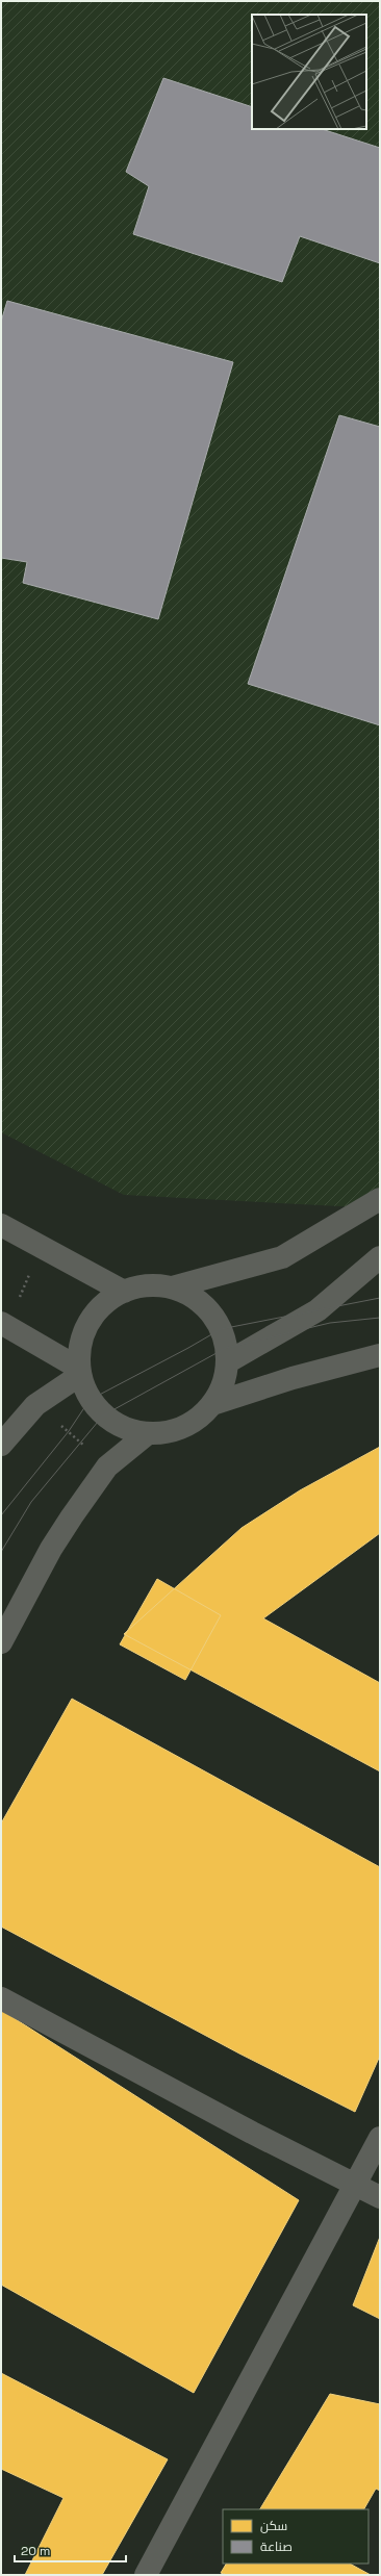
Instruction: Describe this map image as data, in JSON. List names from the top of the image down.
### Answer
{
  "legend": ["سكن", "صناعة"],
  "scale_bar": "20 m"
}
